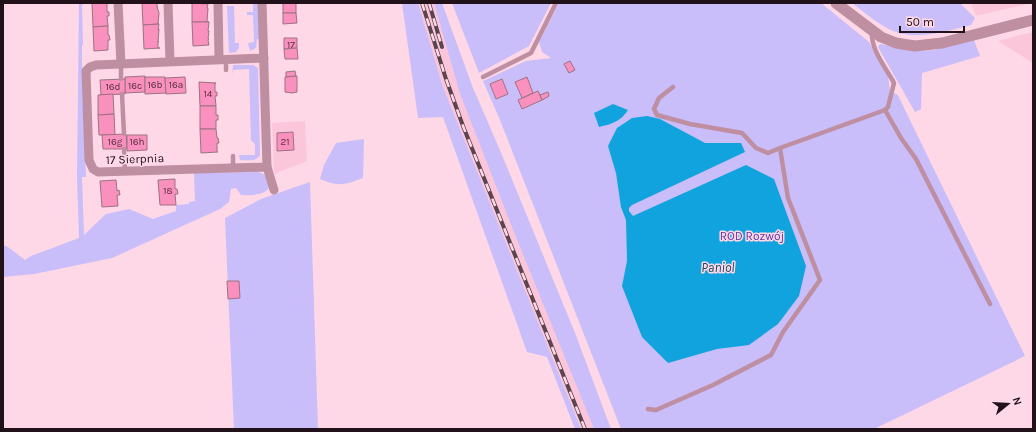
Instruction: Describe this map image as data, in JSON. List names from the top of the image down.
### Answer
{
  "streets": {
    "street": ["17 Sierpnia"]
  },
  "water": ["Paniol"],
  "parks": ["ROD Rozwój"],
  "house_numbers": [
    "17",
    "16b",
    "16a",
    "16c",
    "16d",
    "14",
    "16g",
    "16h",
    "21",
    "18"
  ],
  "scale_bar": "50 m",
  "north": "right"
}
